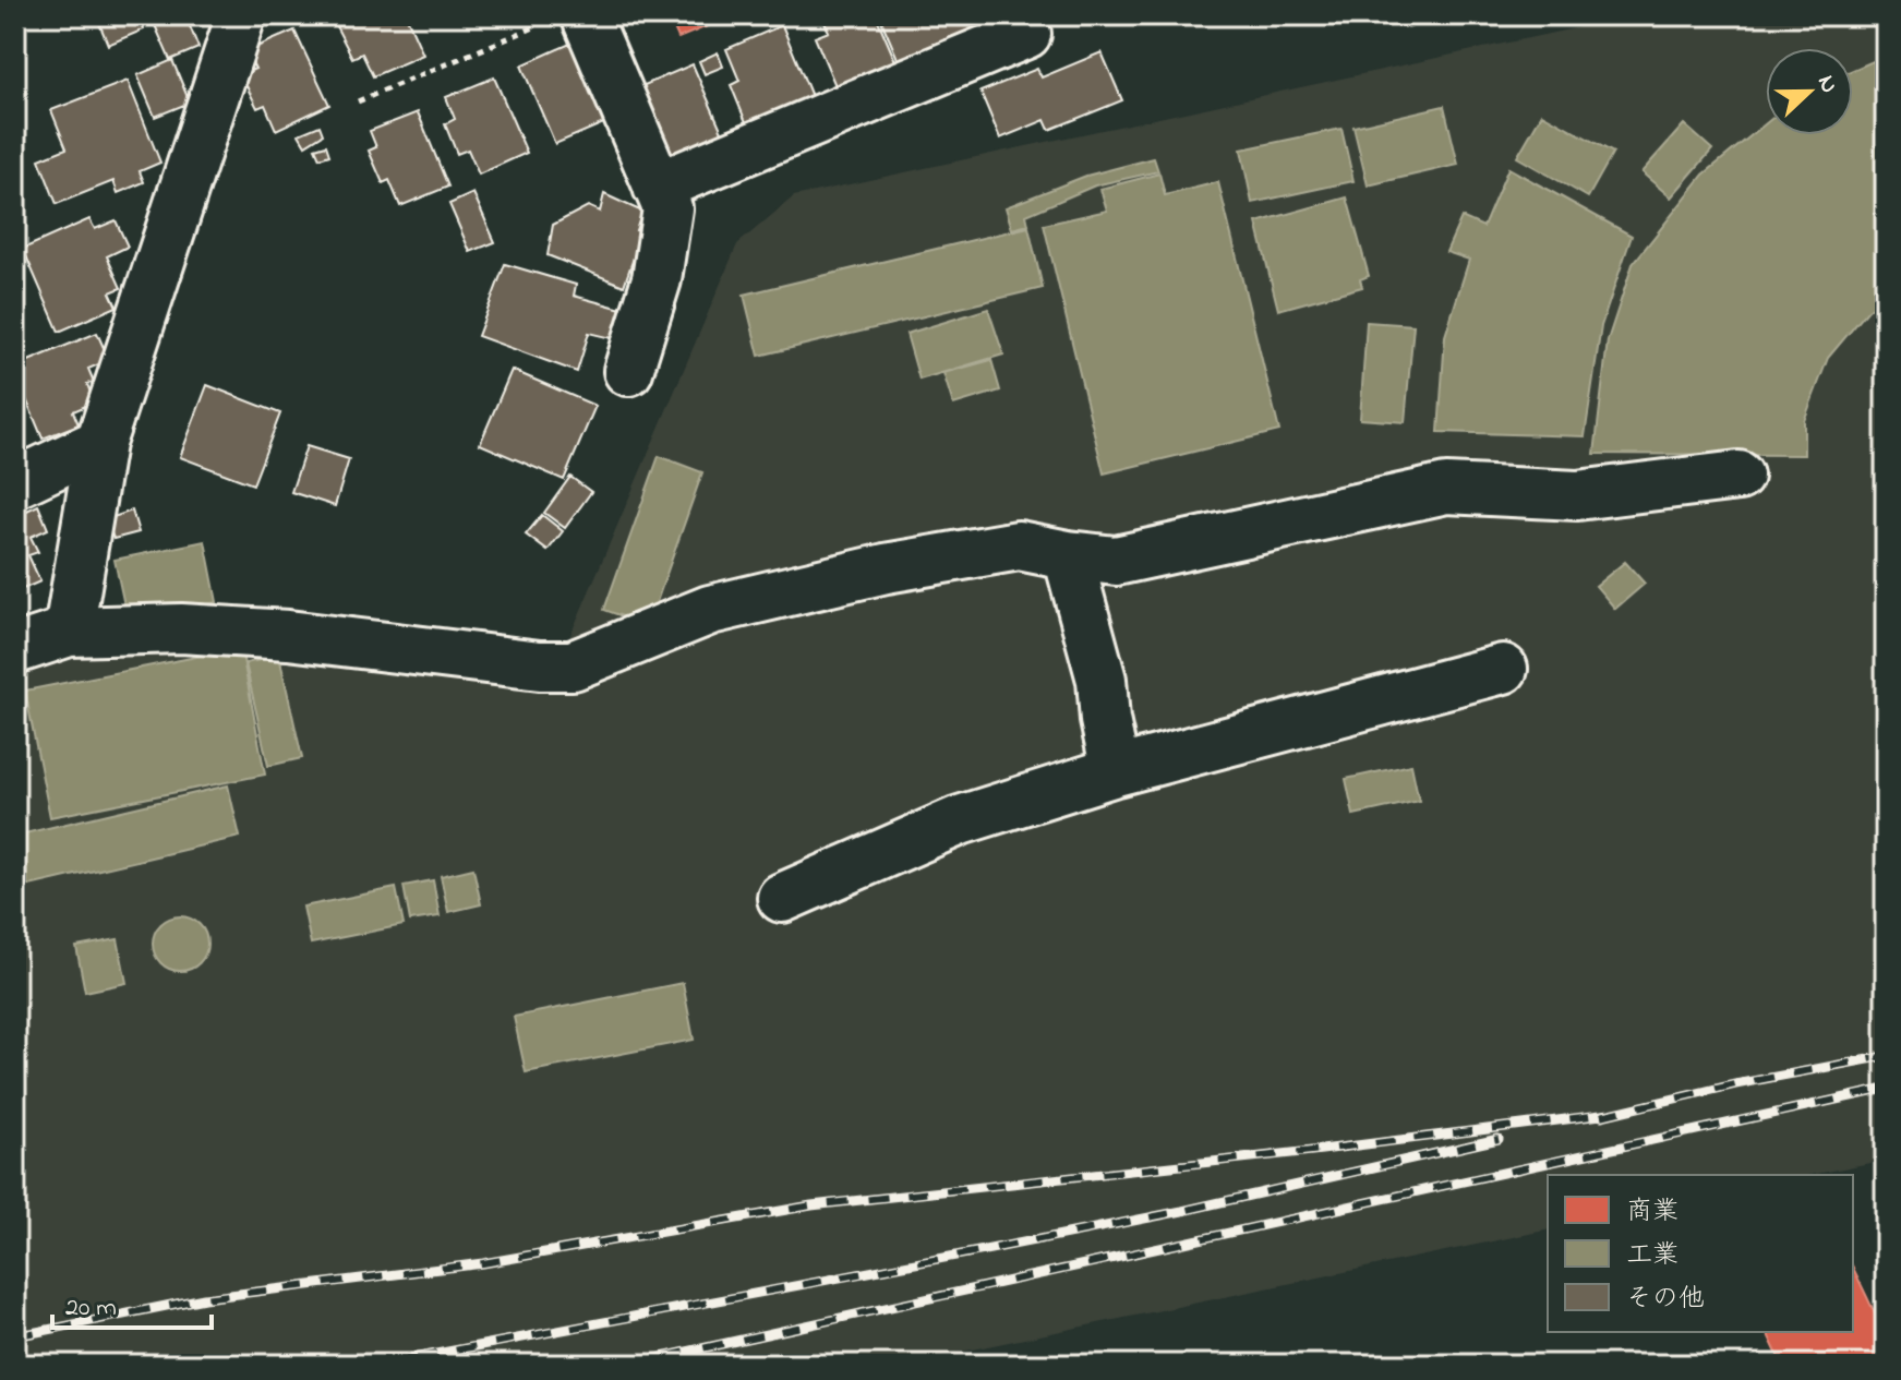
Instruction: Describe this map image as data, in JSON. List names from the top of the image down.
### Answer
{
  "legend": ["商業", "工業", "その他"],
  "scale_bar": "20 m",
  "north": "right"
}
